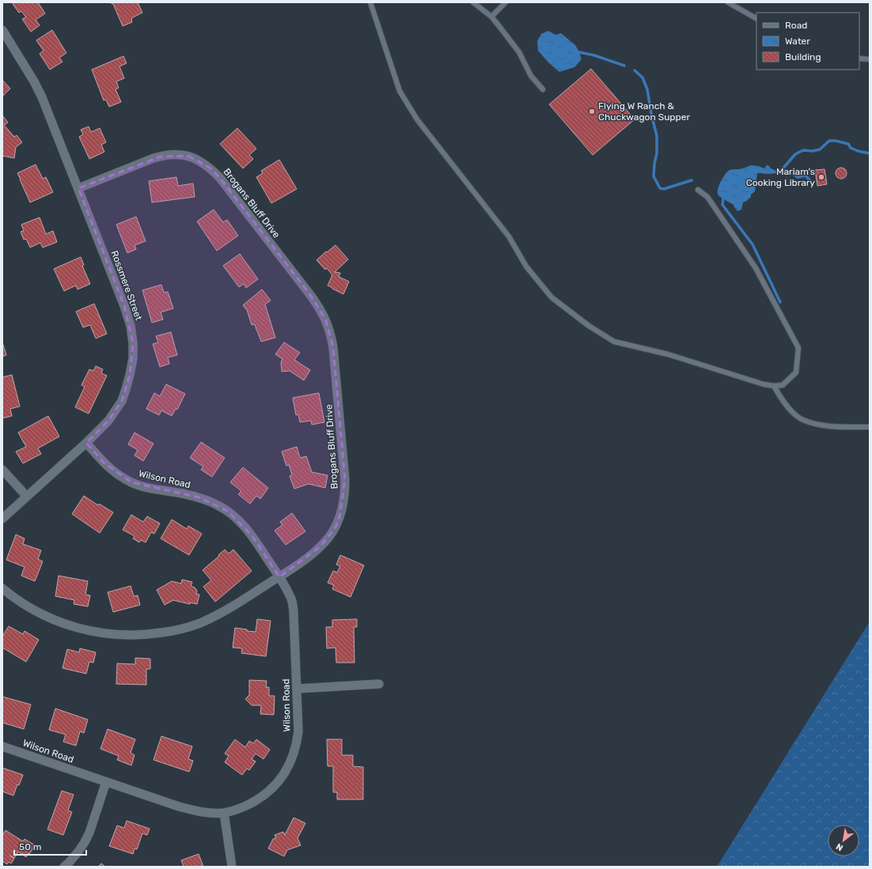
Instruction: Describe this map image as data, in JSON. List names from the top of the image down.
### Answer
{
  "streets": {
    "street": ["Brogans Bluff Drive", "Rossmere Street", "Wilson Road"]
  },
  "crossings": [
    ["Brogans Bluff Drive", "Rossmere Street"],
    ["Brogans Bluff Drive", "Wilson Road"],
    ["Rossmere Street", "Wilson Road"]
  ],
  "places": ["Flying W Ranch & Chuckwagon Supper", "Mariam's Cooking Library"],
  "legend": ["Road", "Water", "Building"],
  "scale_bar": "50 m",
  "north": "bottom left"
}
